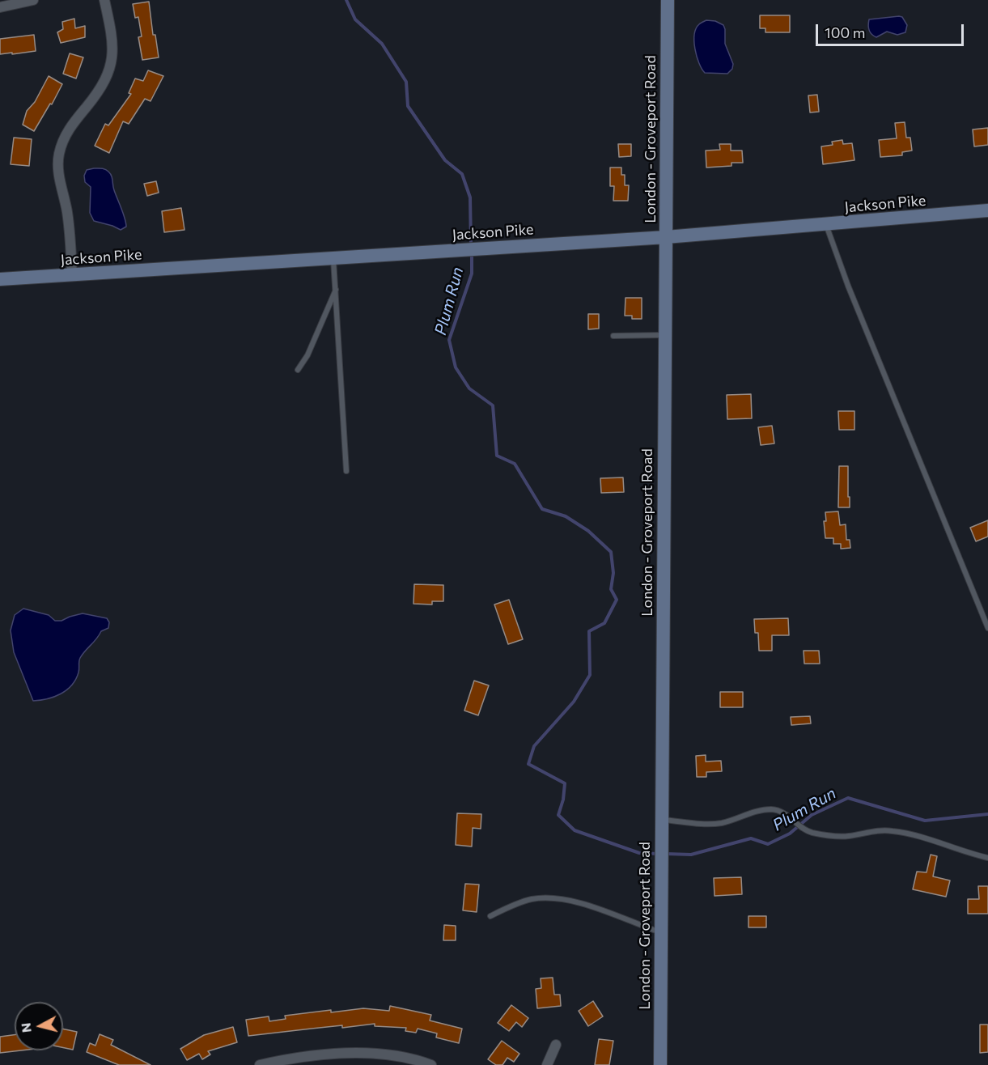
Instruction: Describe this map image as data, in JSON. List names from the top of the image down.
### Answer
{
  "streets": {
    "main road": ["London - Groveport Road", "Jackson Pike"]
  },
  "crossings": [
    ["London - Groveport Road", "Jackson Pike"]
  ],
  "water": ["Plum Run"],
  "scale_bar": "100 m",
  "north": "left"
}
